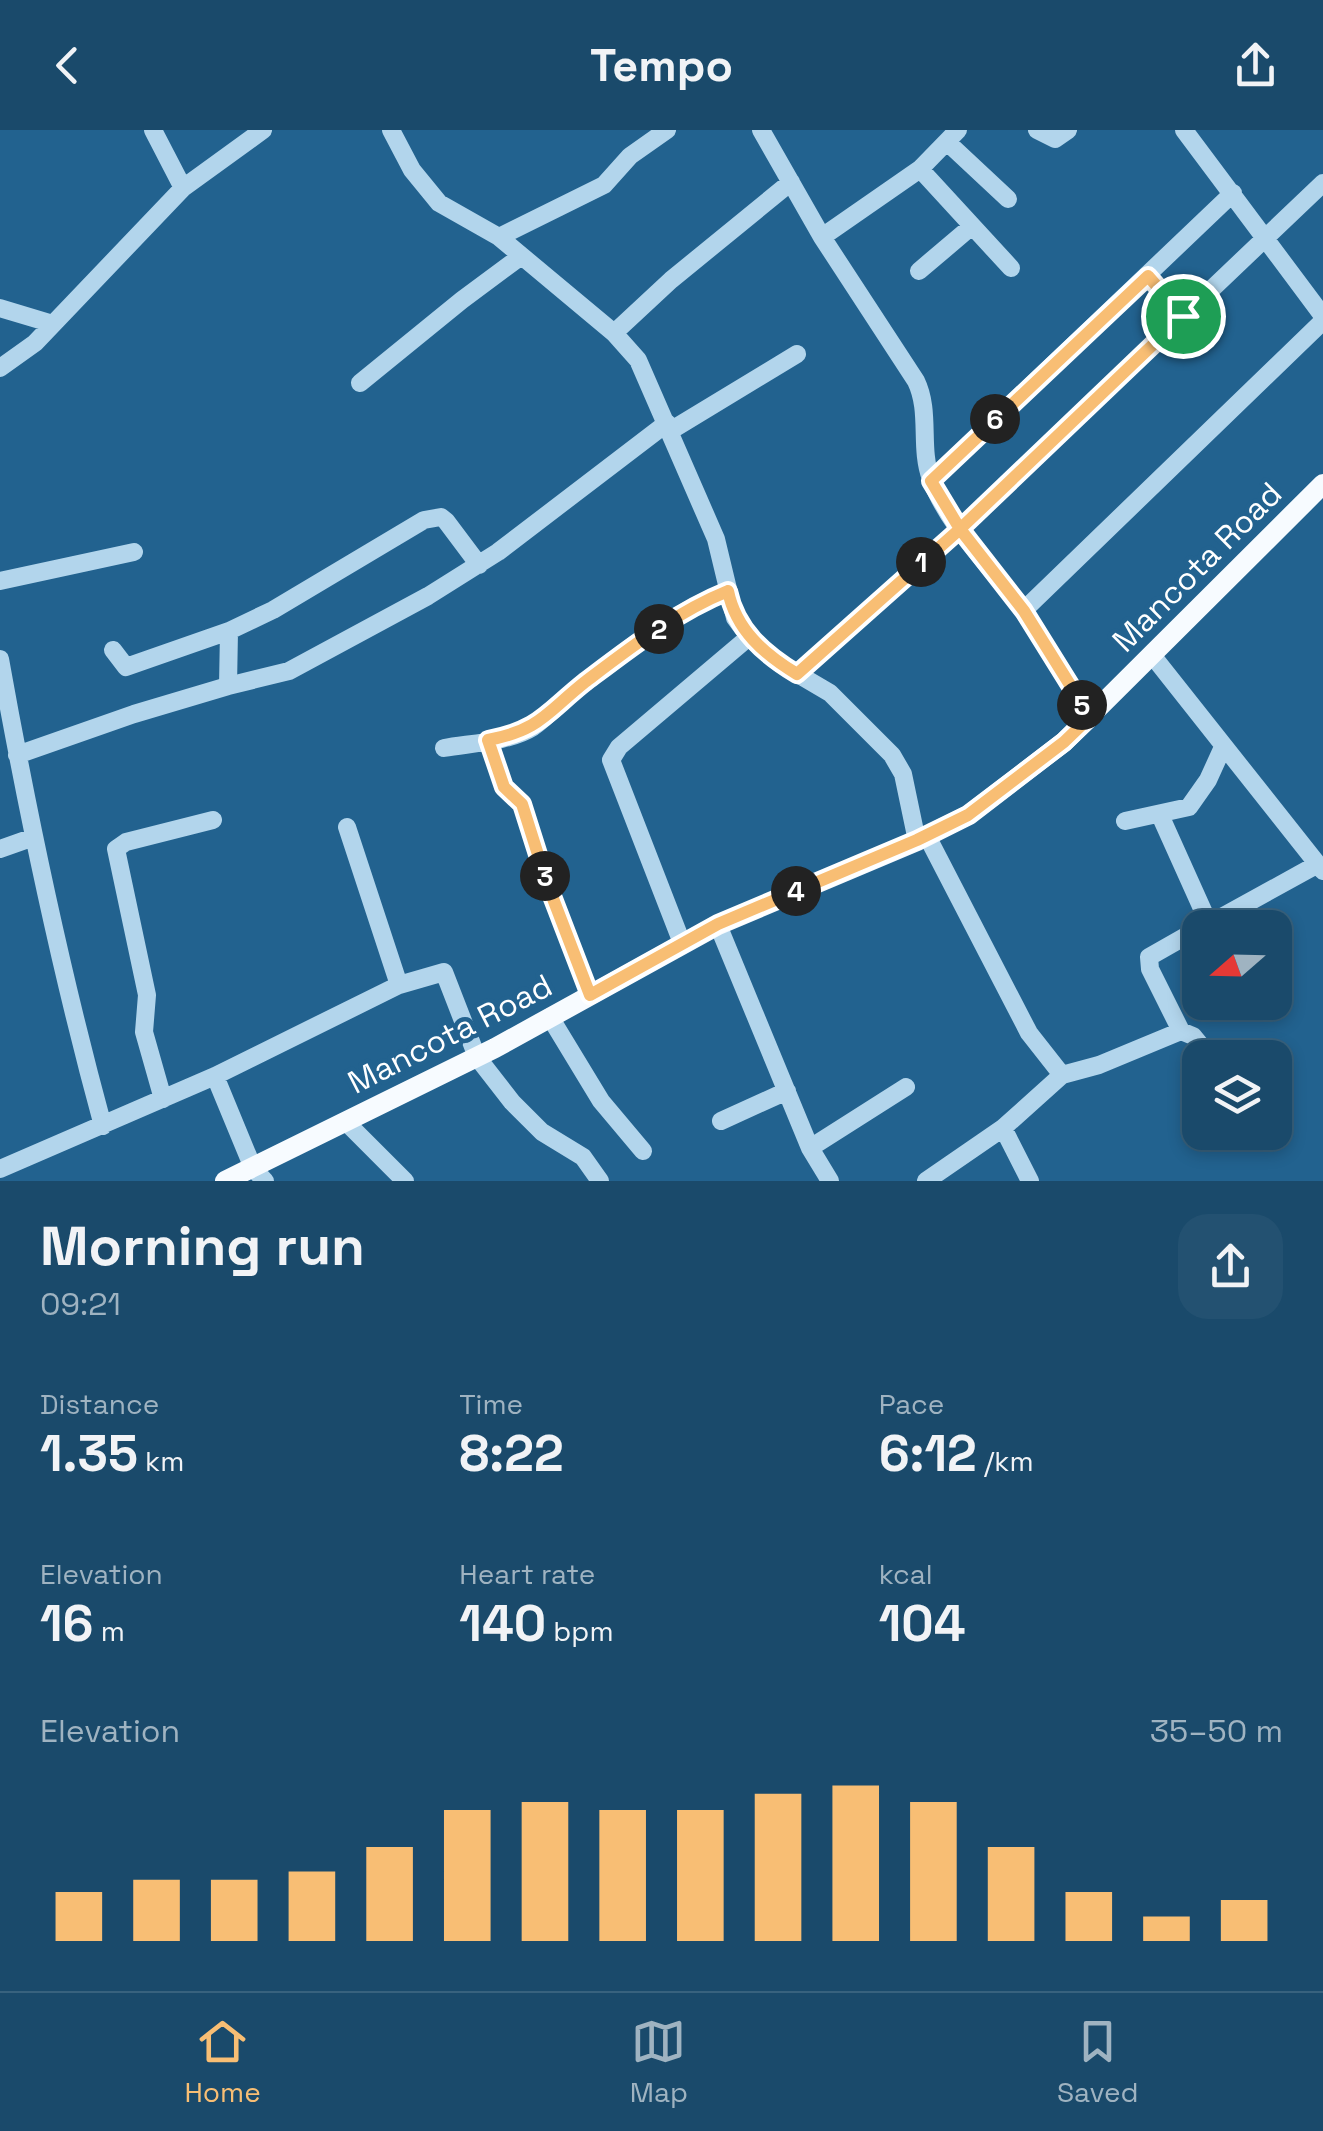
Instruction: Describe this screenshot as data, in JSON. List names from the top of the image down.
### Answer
{
  "streets": {
    "main road": ["Mancota Road"]
  },
  "north": "left",
  "page": {
    "header": "Tempo",
    "pins": [
      "6",
      "1",
      "2",
      "5",
      "3",
      "4"
    ],
    "heading": ["Morning run", "09:21"],
    "stats": [
      ["Distance", "1.35 km"],
      ["Time", "8:22"],
      ["Pace", "6:12 /km"],
      ["Elevation", "16 m"],
      ["Heart rate", "140 bpm"],
      ["kcal", "104"]
    ],
    "chart": ["Elevation", "35–50 m"],
    "tabs": ["Home", "Map", "Saved"]
  }
}
